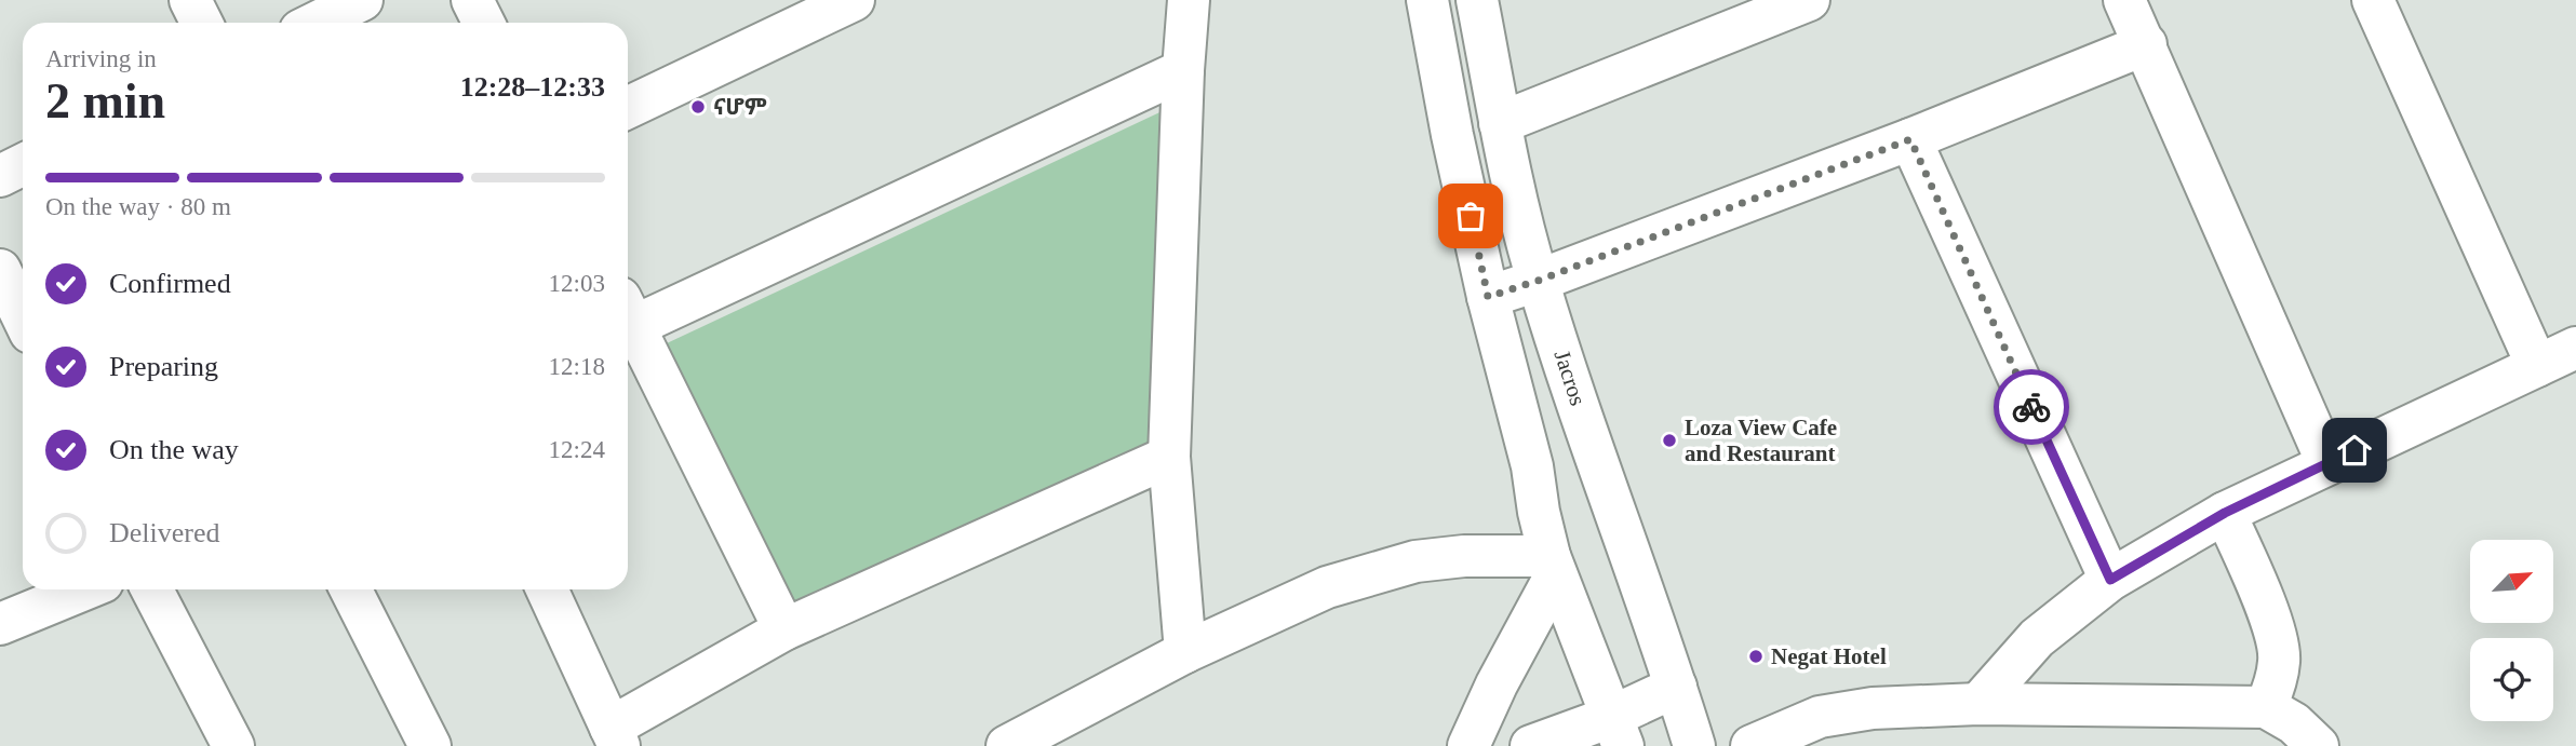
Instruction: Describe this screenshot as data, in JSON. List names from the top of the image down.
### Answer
{
  "streets": {
    "street": ["Jacros"]
  },
  "places": ["ናሆም", "Loza View Cafe and Restaurant", "Negat Hotel"],
  "north": "top right",
  "page": {
    "heading": ["2 min", "Arriving in", "12:28–12:33"],
    "bar": "On the way · 80 m",
    "list": [
      ["Confirmed", "12:03"],
      ["Preparing", "12:18"],
      ["On the way", "12:24"],
      "Delivered"
    ]
  }
}
